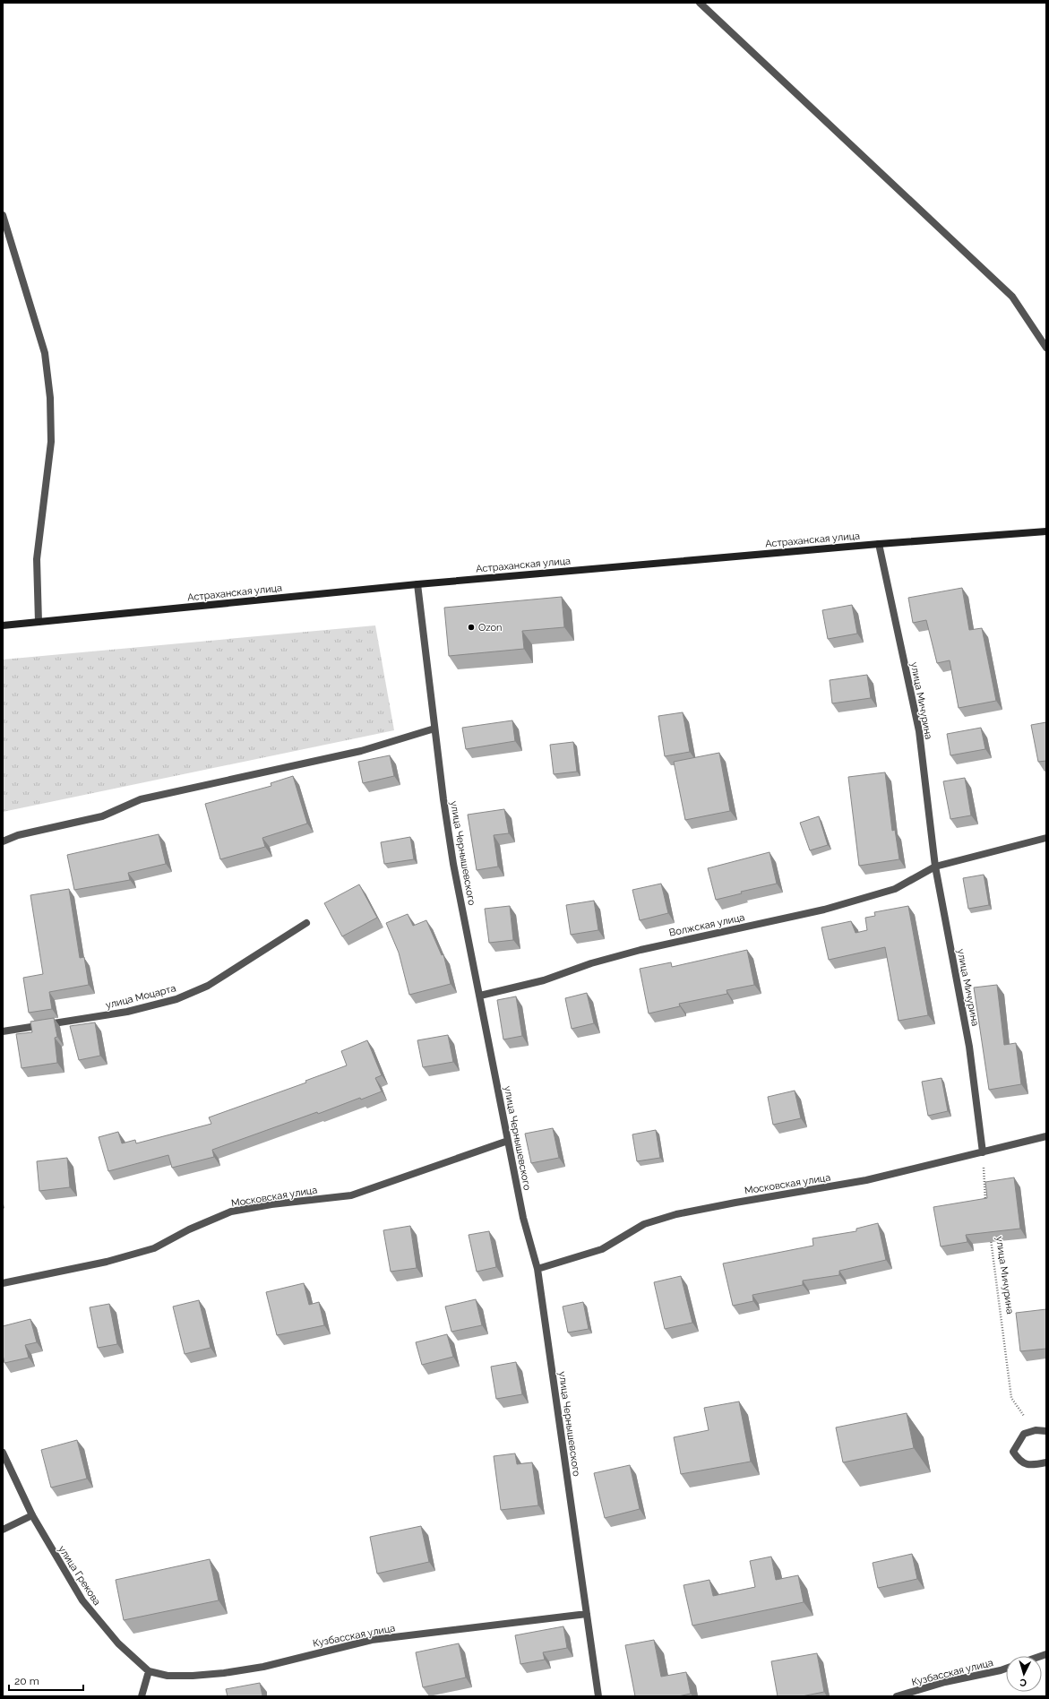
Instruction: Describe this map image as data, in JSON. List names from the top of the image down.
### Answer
{
  "streets": {
    "main road": ["Астраханская улица"],
    "street": [
      "улица Мичурина",
      "улица Чернышевского",
      "Волжская улица",
      "улица Моцарта",
      "Московская улица",
      "улица Грекова",
      "Кузбасская улица"
    ]
  },
  "crossings": [
    ["Астраханская улица", "улица Мичурина"],
    ["Астраханская улица", "улица Чернышевского"],
    ["улица Мичурина", "Волжская улица"],
    ["улица Мичурина", "Московская улица"],
    ["улица Чернышевского", "Волжская улица"],
    ["улица Чернышевского", "Московская улица"],
    ["улица Чернышевского", "Кузбасская улица"],
    ["улица Грекова", "Кузбасская улица"]
  ],
  "places": ["Ozon"],
  "scale_bar": "20 m",
  "north": "bottom"
}
